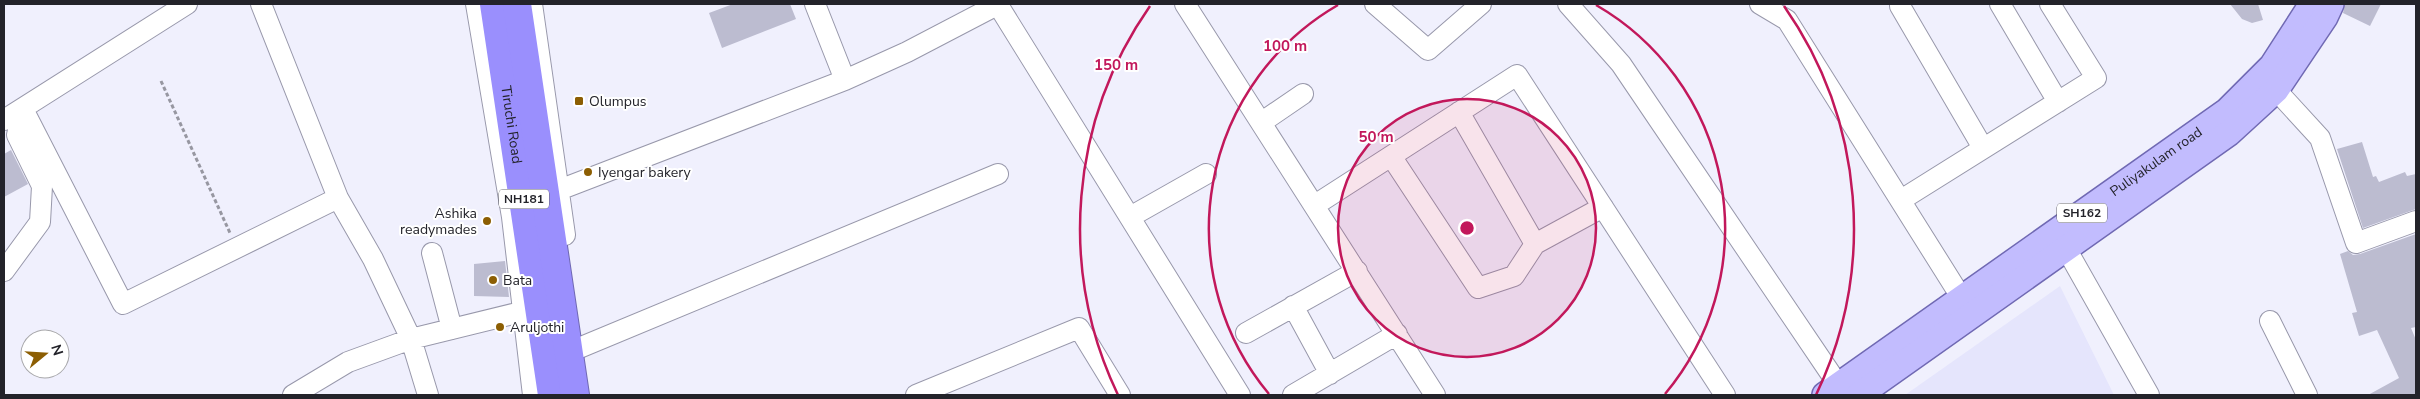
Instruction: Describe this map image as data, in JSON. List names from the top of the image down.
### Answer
{
  "streets": {
    "highway": ["Tiruchi Road", "NH181"],
    "main road": ["Puliyakulam road", "SH162"]
  },
  "places": {
    "transit": ["Olumpus"],
    "other": [
      "Iyengar bakery",
      "Ashika readymades",
      "Bata",
      "Aruljothi"
    ]
  },
  "north": "right",
  "rings": ["100 m", "150 m", "50 m"]
}
